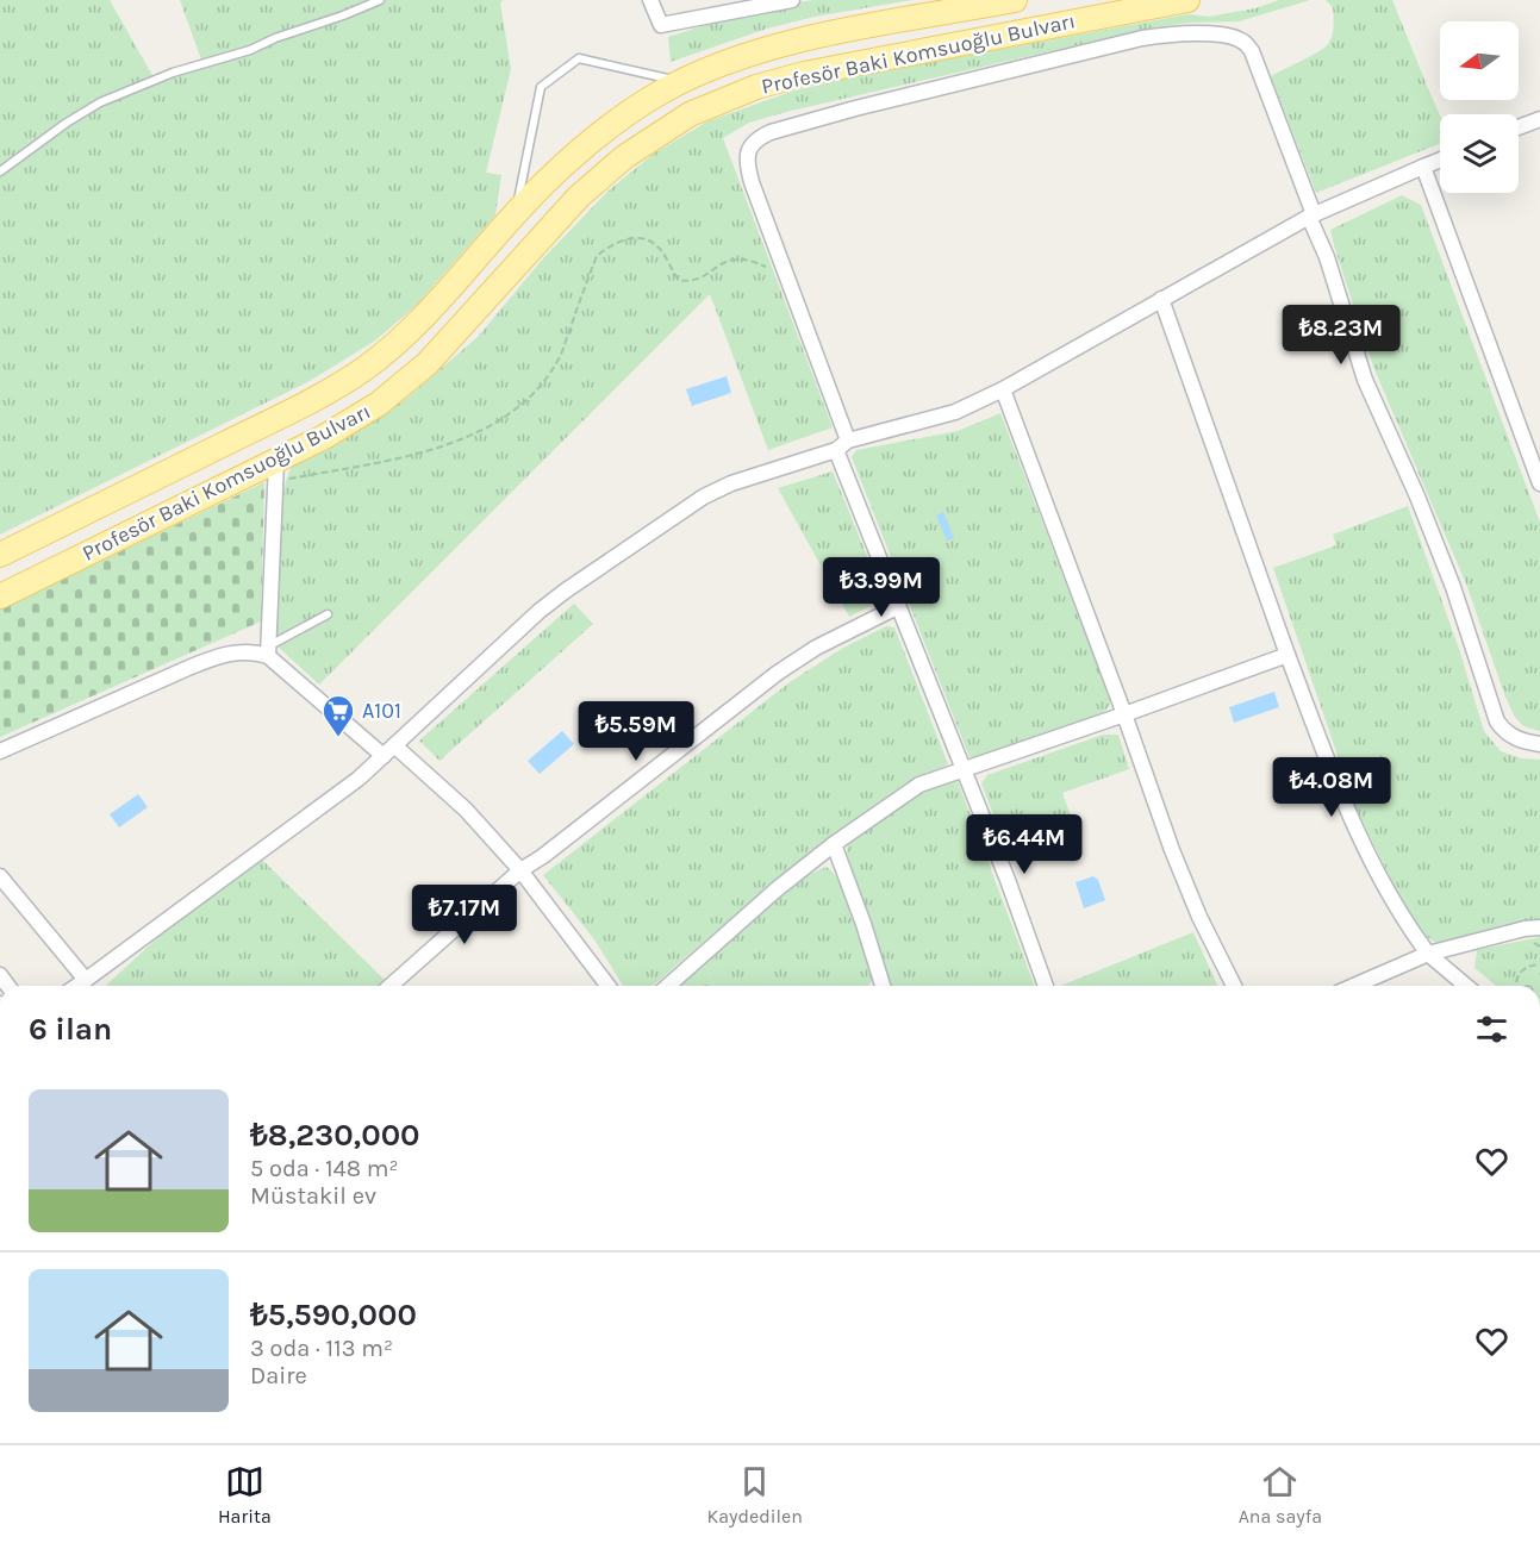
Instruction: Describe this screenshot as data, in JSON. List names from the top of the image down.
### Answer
{
  "streets": {
    "main road": ["Profesör Baki Komsuoğlu Bulvarı"]
  },
  "places": {
    "supermarket": ["A101"]
  },
  "north": "left",
  "page": {
    "price": [
      "₺8.23M",
      "₺3.99M",
      "₺5.59M",
      "₺4.08M",
      "₺6.44M",
      "₺7.17M"
    ],
    "heading": "6 ilan",
    "list": [
      {
        "name": "₺8,230,000",
        "note": "5 oda · 148 m² · Müstakil ev"
      },
      {
        "name": "₺5,590,000",
        "note": "3 oda · 113 m² · Daire"
      }
    ],
    "tabs": ["Harita", "Kaydedilen", "Ana sayfa"]
  }
}
